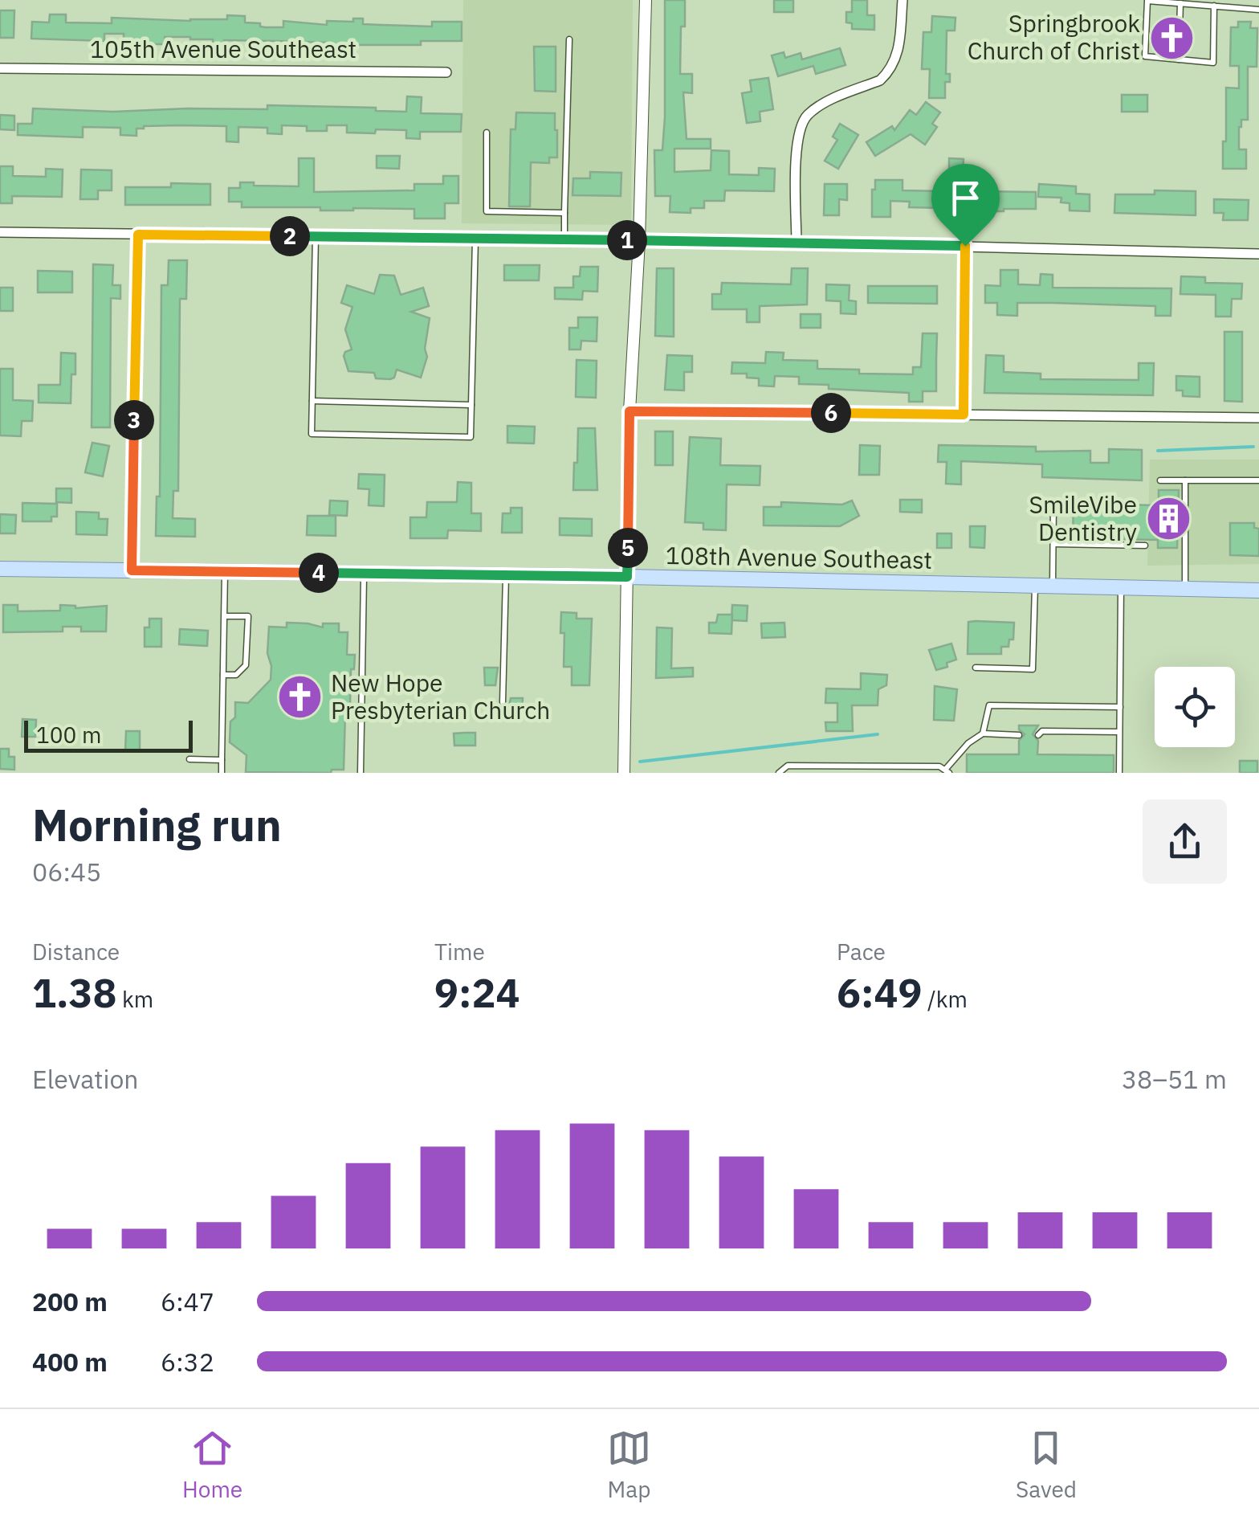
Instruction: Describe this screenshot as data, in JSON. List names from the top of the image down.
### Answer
{
  "streets": {
    "main road": ["108th Avenue Southeast"],
    "street": ["105th Avenue Southeast"]
  },
  "places": {
    "church": ["Springbrook Church of Christ", "New Hope Presbyterian Church"],
    "building": ["SmileVibe Dentistry"]
  },
  "scale_bar": "100 m",
  "page": {
    "pins": [
      "2",
      "1",
      "6",
      "3",
      "5",
      "4"
    ],
    "scale": "100 m",
    "heading": ["Morning run", "06:45"],
    "stats": [
      ["Distance", "1.38 km"],
      ["Time", "9:24"],
      ["Pace", "6:49 /km"]
    ],
    "chart": ["Elevation", "38–51 m"],
    "list": [
      {
        "name": "200 m",
        "note": "6:47"
      },
      {
        "name": "400 m",
        "note": "6:32"
      }
    ],
    "tabs": ["Home", "Map", "Saved"]
  }
}
